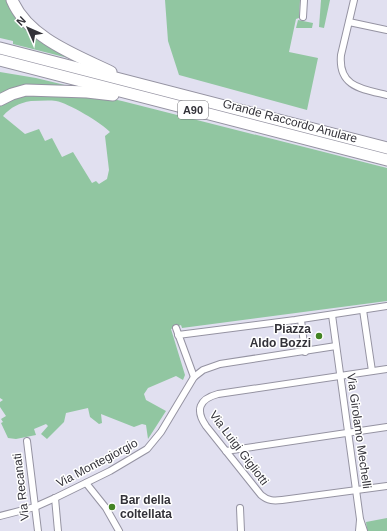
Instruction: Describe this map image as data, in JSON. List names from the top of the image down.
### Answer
{
  "streets": {
    "highway": ["A90", "Grande Raccordo Anulare"],
    "street": [
      "Via Girolamo Mechelli",
      "Via Luigi Gigliotti",
      "Via Montegiorgio",
      "Via Recanati"
    ]
  },
  "crossings": [
    ["Via Girolamo Mechelli", "Via Luigi Gigliotti"],
    ["Via Montegiorgio", "Via Recanati"]
  ],
  "places": ["Piazza Aldo Bozzi", "Bar della coltellata"],
  "north": "top left"
}
